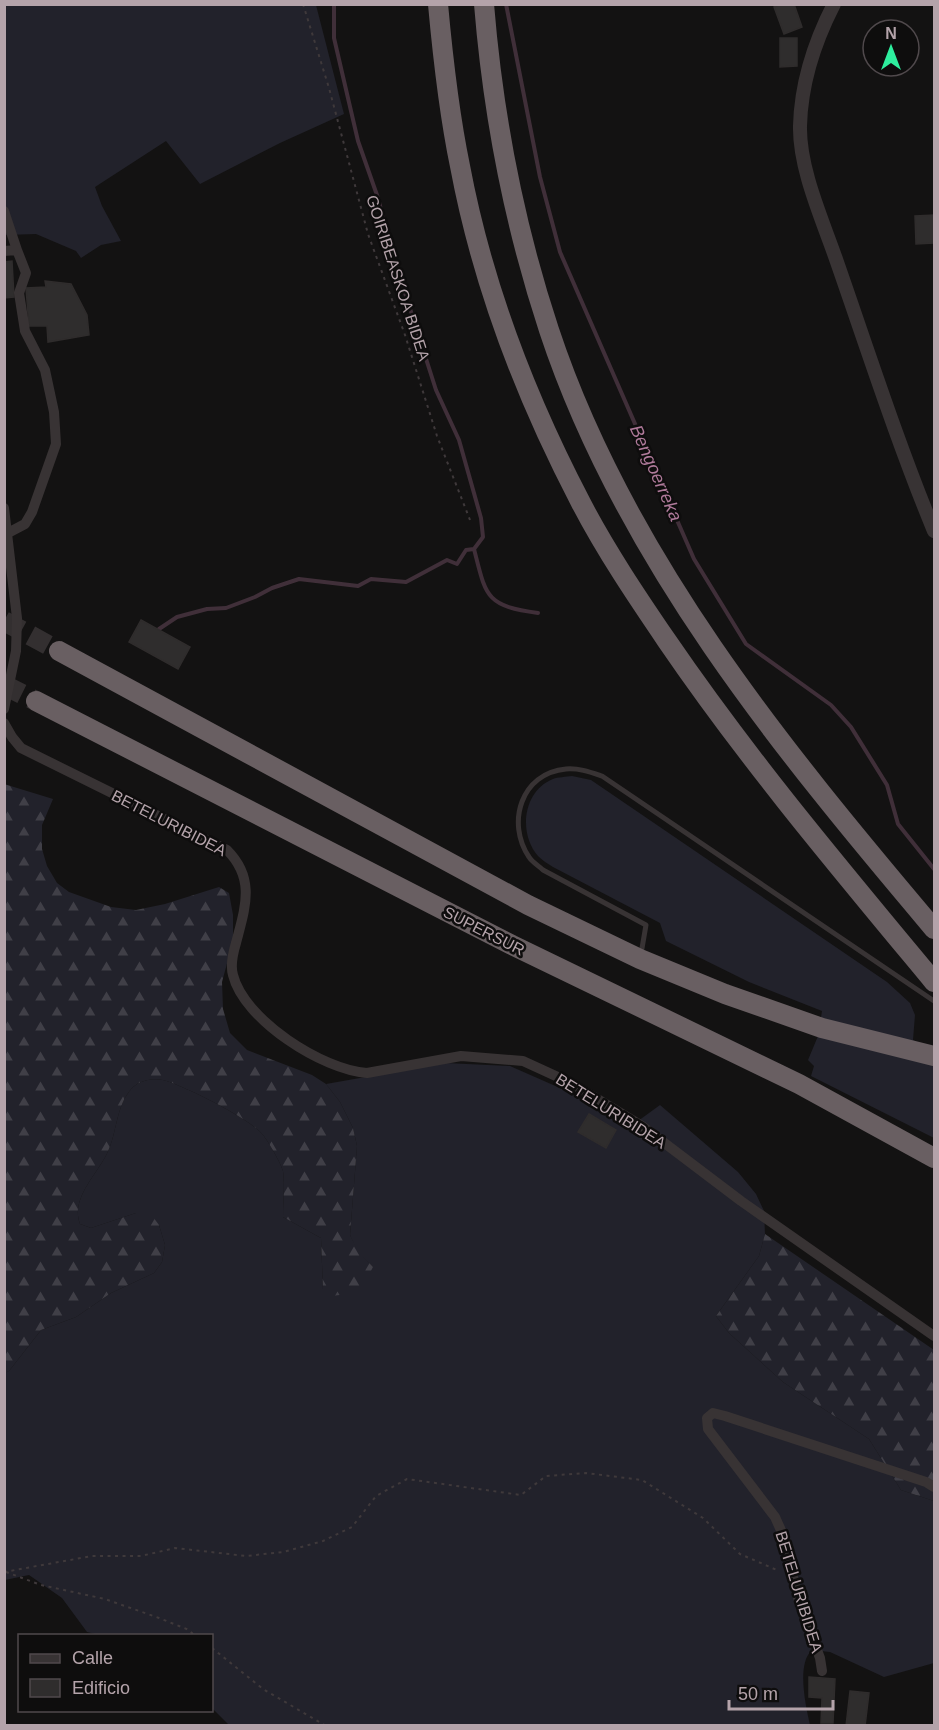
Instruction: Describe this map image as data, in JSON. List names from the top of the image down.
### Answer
{
  "streets": {
    "highway": ["SUPERSUR"],
    "street": ["BETELURIBIDEA"],
    "path": ["GOIRIBEASKOA BIDEA"]
  },
  "water": ["Bengoerreka"],
  "legend": ["Calle", "Edificio"],
  "scale_bar": "50 m",
  "north": "top"
}
